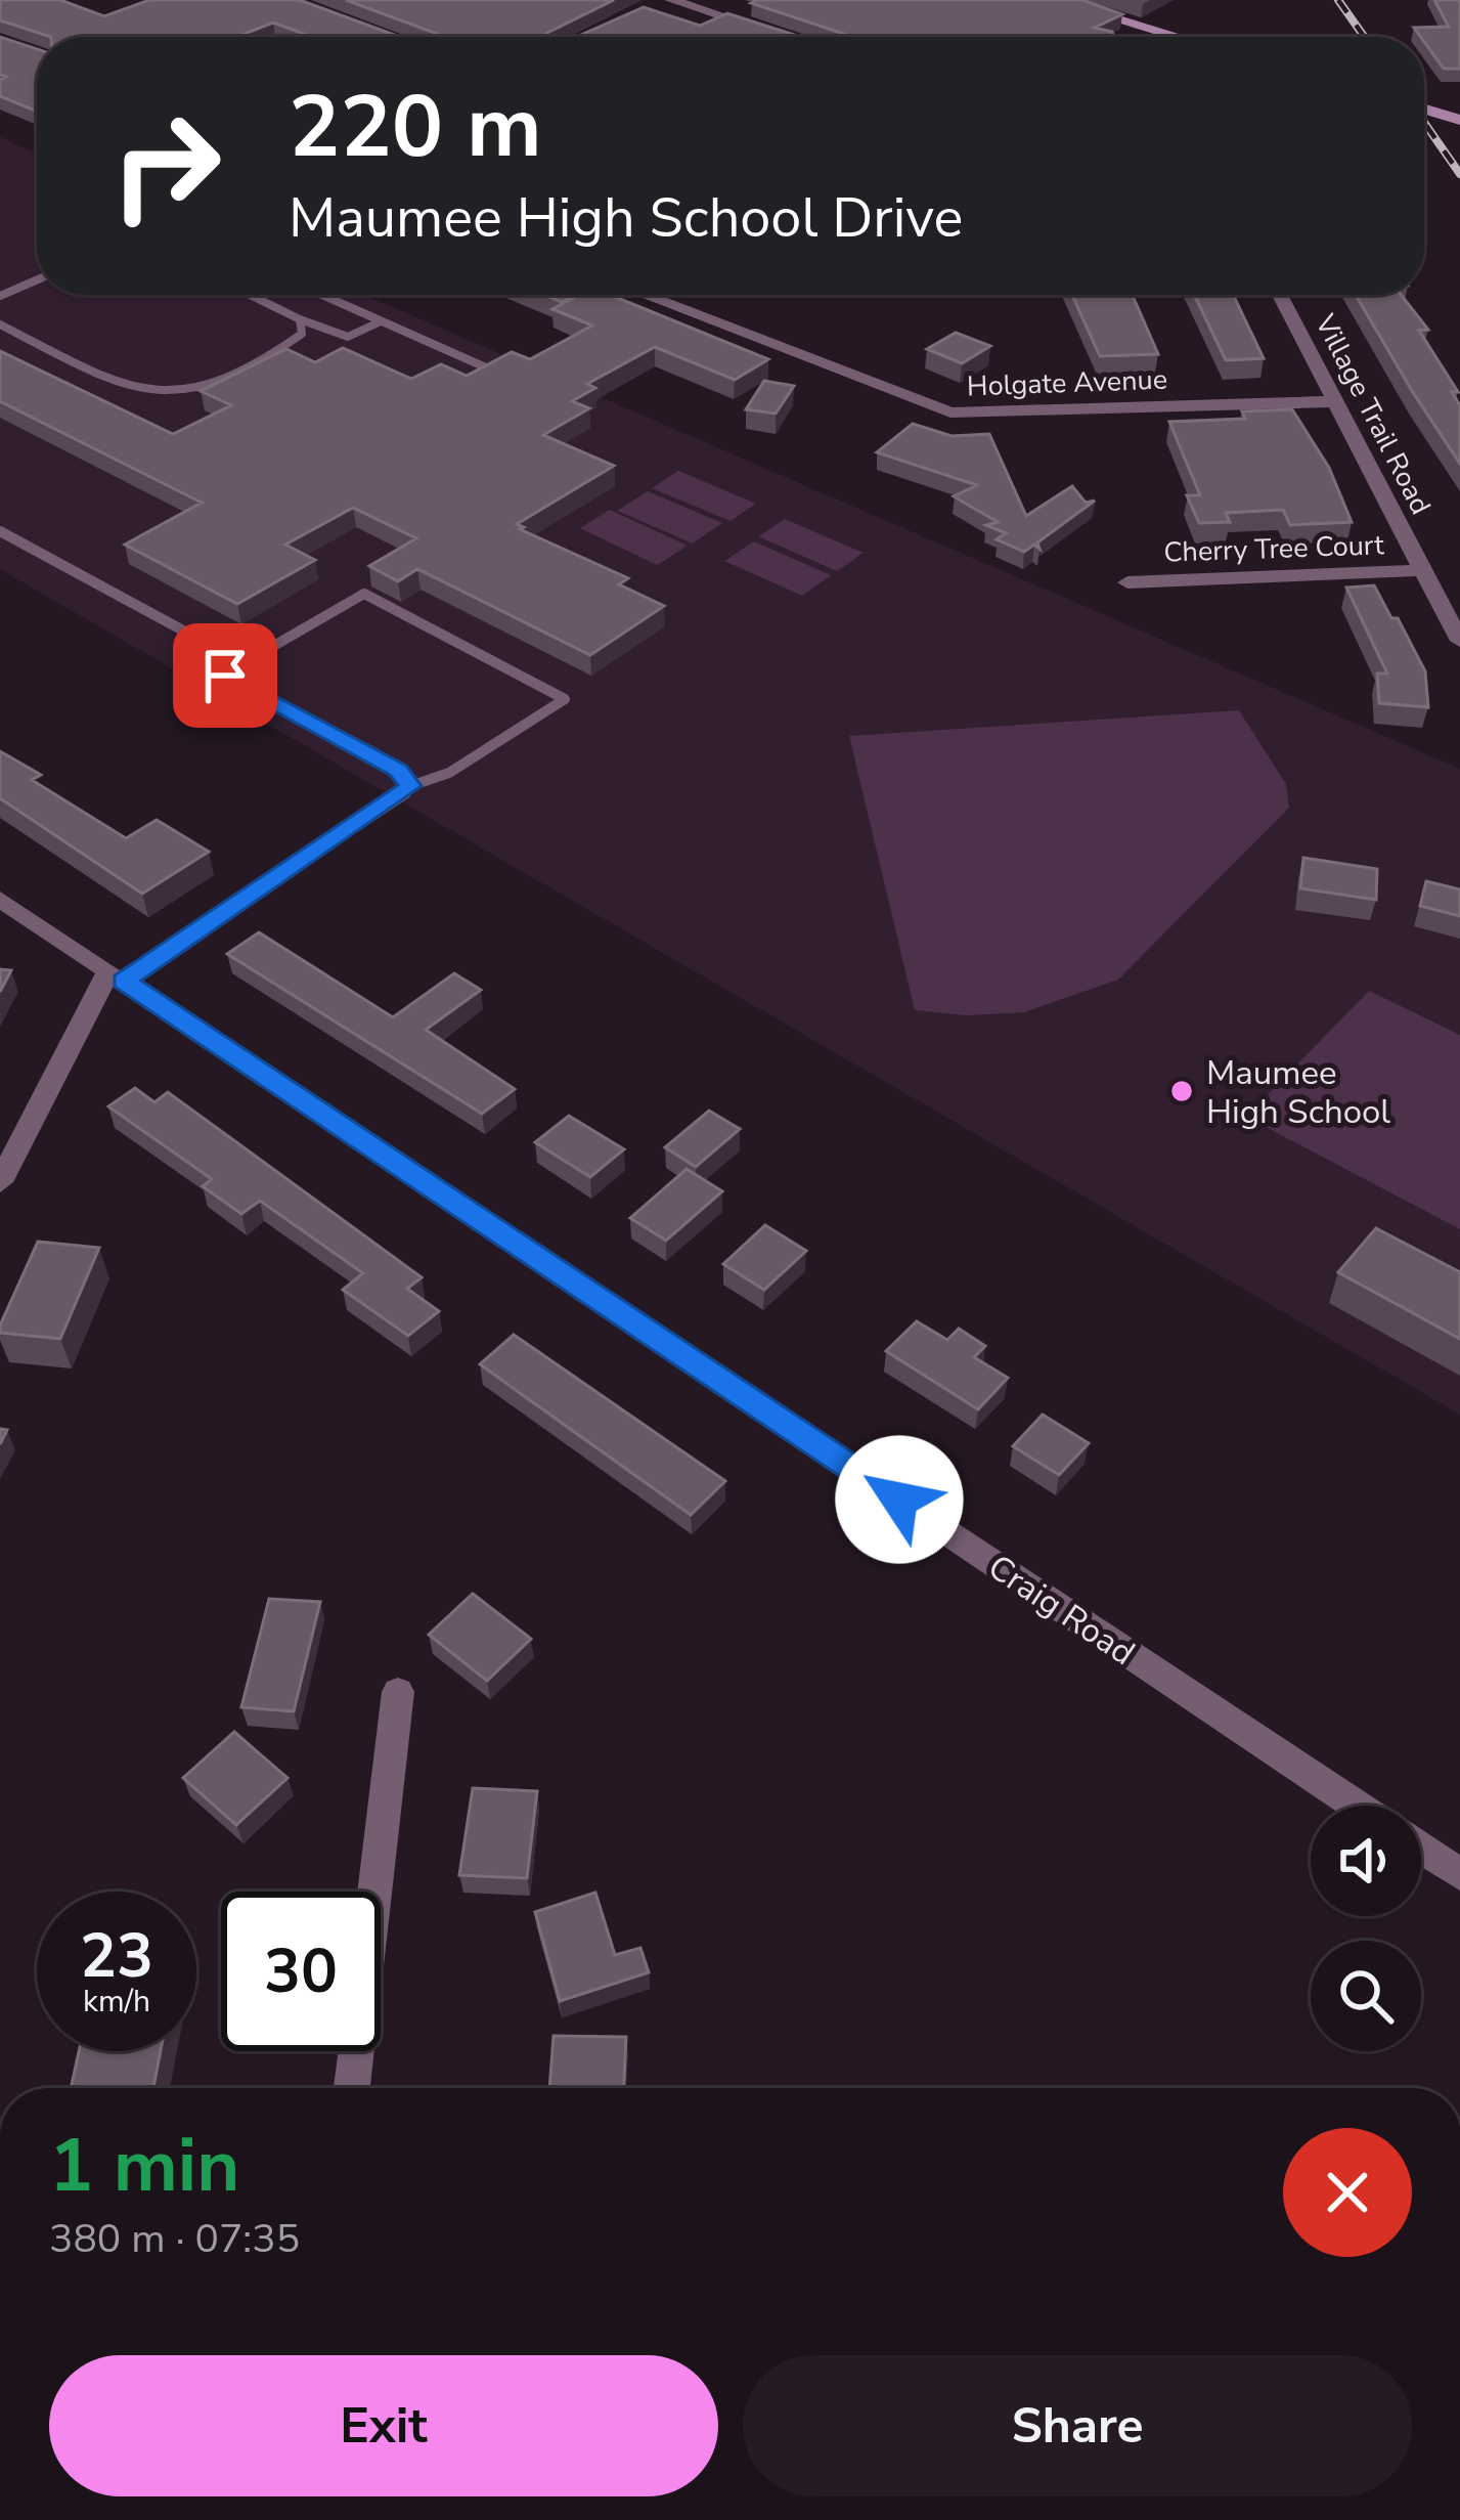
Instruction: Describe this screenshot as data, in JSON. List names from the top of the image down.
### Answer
{
  "streets": {
    "street": [
      "Holgate Avenue",
      "Village Trail Road",
      "Cherry Tree Court",
      "Craig Road"
    ]
  },
  "crossings": [
    ["Holgate Avenue", "Village Trail Road"],
    ["Village Trail Road", "Cherry Tree Court"]
  ],
  "places": ["Maumee High School"],
  "page": {
    "turn": ["220 m", "Maumee High School Drive"],
    "speed": "23 km/h",
    "limit": "30",
    "heading": ["1 min", "380 m · 07:35"],
    "buttons": ["Exit", "Share"]
  }
}
